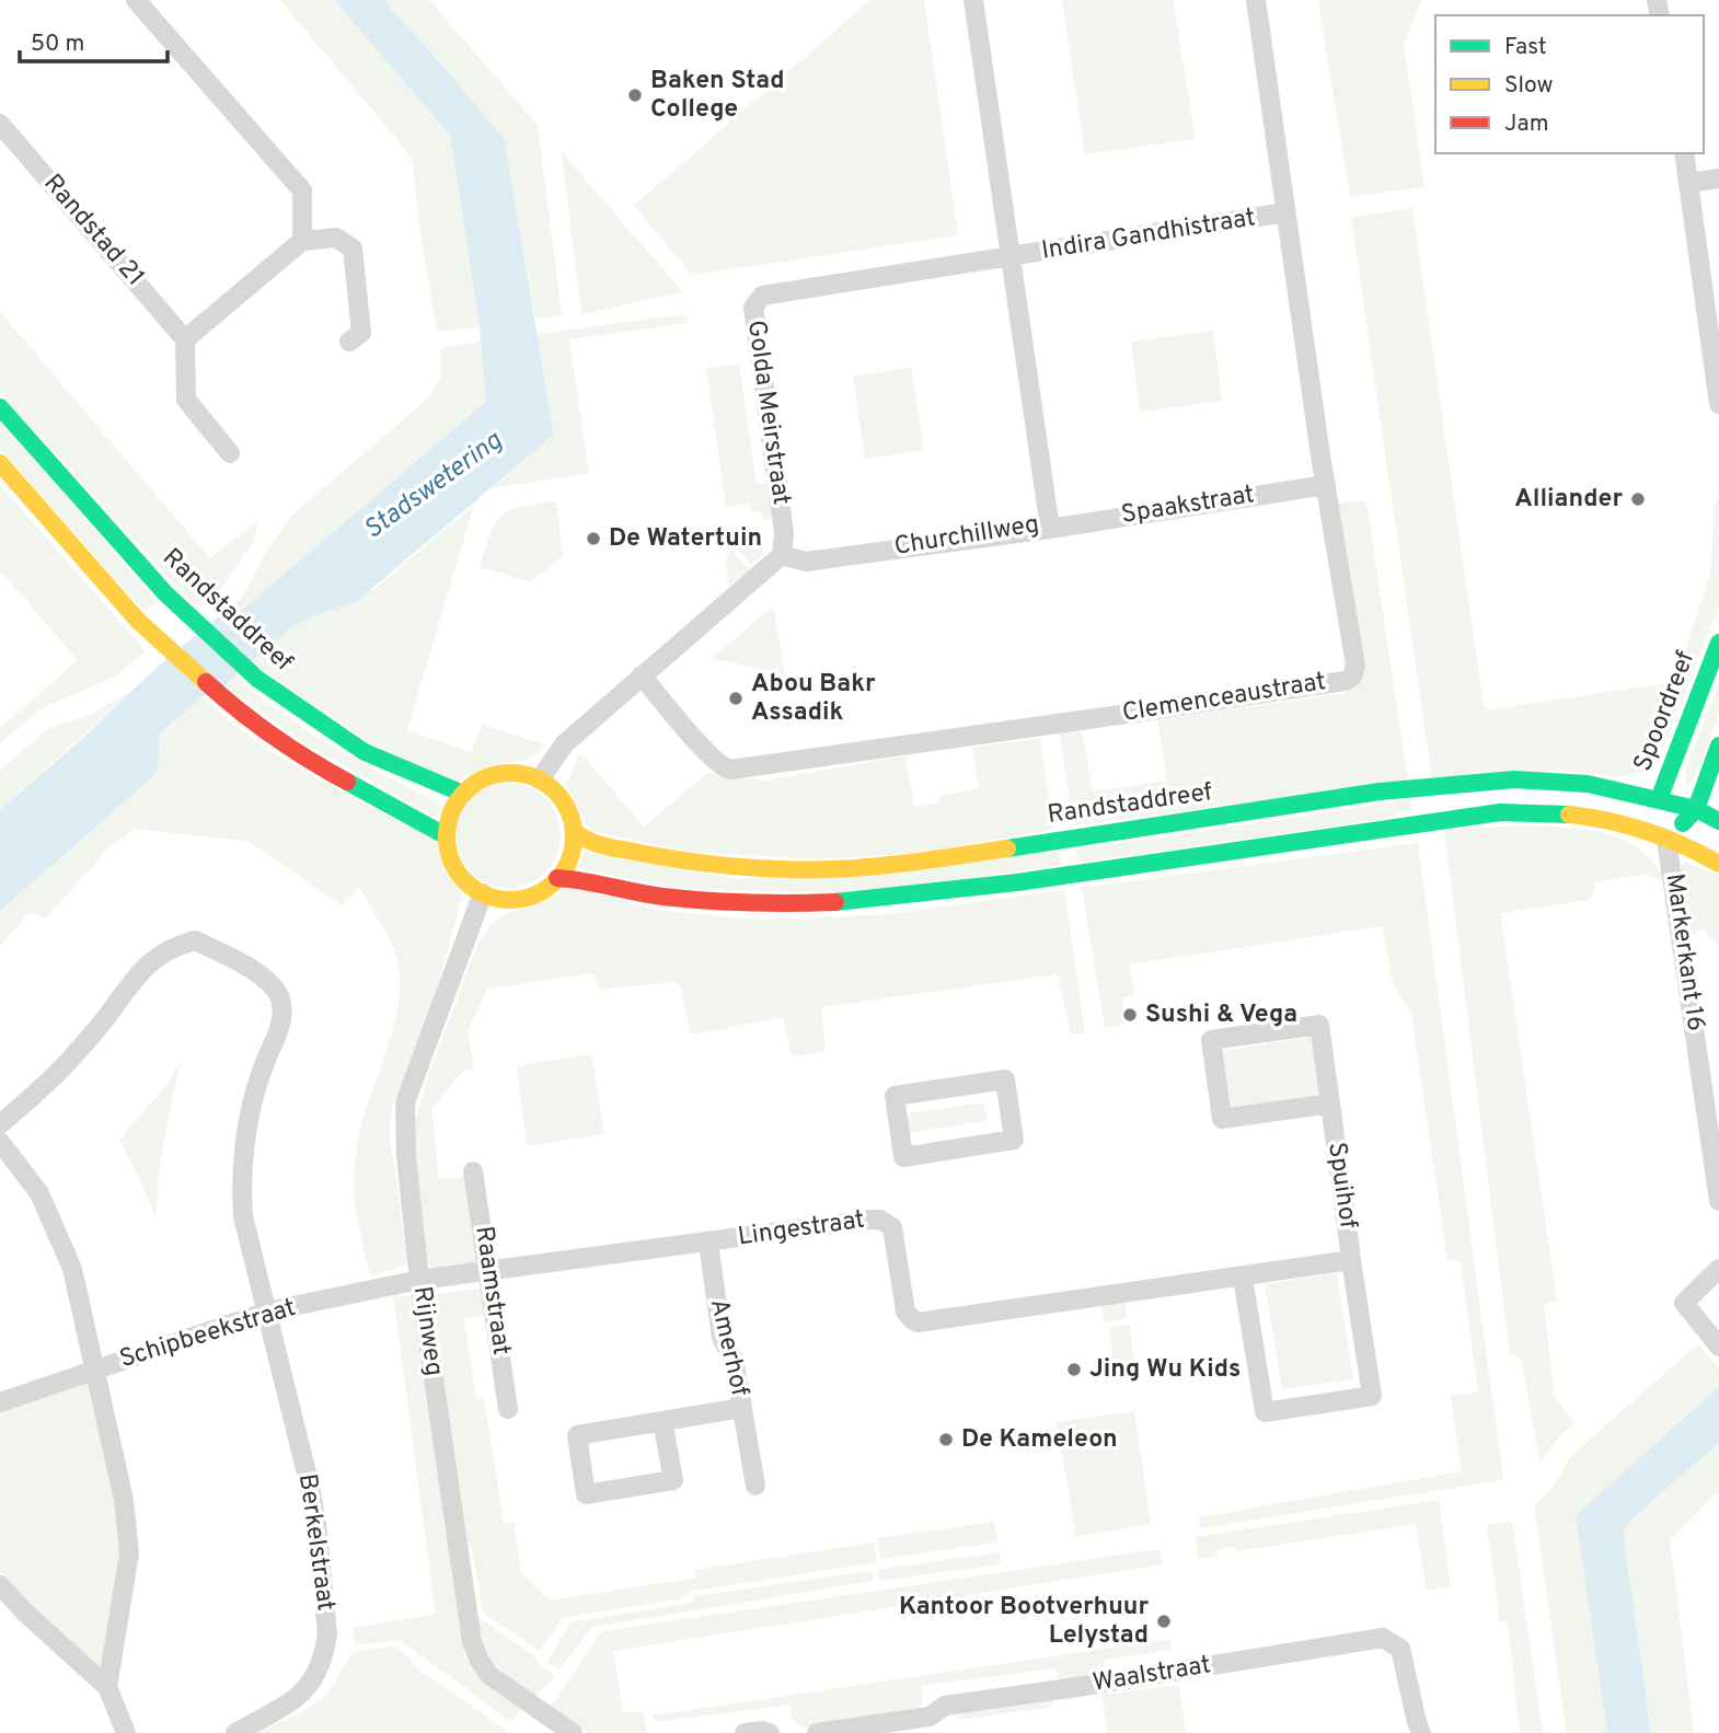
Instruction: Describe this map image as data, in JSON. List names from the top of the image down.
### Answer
{
  "streets": {
    "main road": ["Randstaddreef", "Spoordreef"],
    "street": [
      "Randstad 21",
      "Indira Gandhistraat",
      "Golda Meirstraat",
      "Spaakstraat",
      "Churchillweg",
      "Clemenceaustraat",
      "Markerkant 16",
      "Spuihof",
      "Lingestraat",
      "Raamstraat",
      "Rijnweg",
      "Schipbeekstraat",
      "Amerhof",
      "Berkelstraat",
      "Waalstraat"
    ]
  },
  "crossings": [
    ["Indira Gandhistraat", "Golda Meirstraat"],
    ["Indira Gandhistraat", "Churchillweg"],
    ["Indira Gandhistraat", "Clemenceaustraat"],
    ["Golda Meirstraat", "Churchillweg"],
    ["Spaakstraat", "Churchillweg"],
    ["Spaakstraat", "Clemenceaustraat"],
    ["Randstaddreef", "Spoordreef"],
    ["Randstaddreef", "Rijnweg"],
    ["Spuihof", "Lingestraat"],
    ["Lingestraat", "Raamstraat"],
    ["Lingestraat", "Rijnweg"],
    ["Lingestraat", "Schipbeekstraat"],
    ["Lingestraat", "Amerhof"],
    ["Rijnweg", "Schipbeekstraat"],
    ["Schipbeekstraat", "Berkelstraat"]
  ],
  "water": ["Stadswetering"],
  "places": [
    "Baken Stad College",
    "Alliander",
    "De Watertuin",
    "Abou Bakr Assadik",
    "Sushi & Vega",
    "Jing Wu Kids",
    "De Kameleon",
    "Kantoor Bootverhuur Lelystad"
  ],
  "legend": ["Fast", "Slow", "Jam"],
  "scale_bar": "50 m"
}
